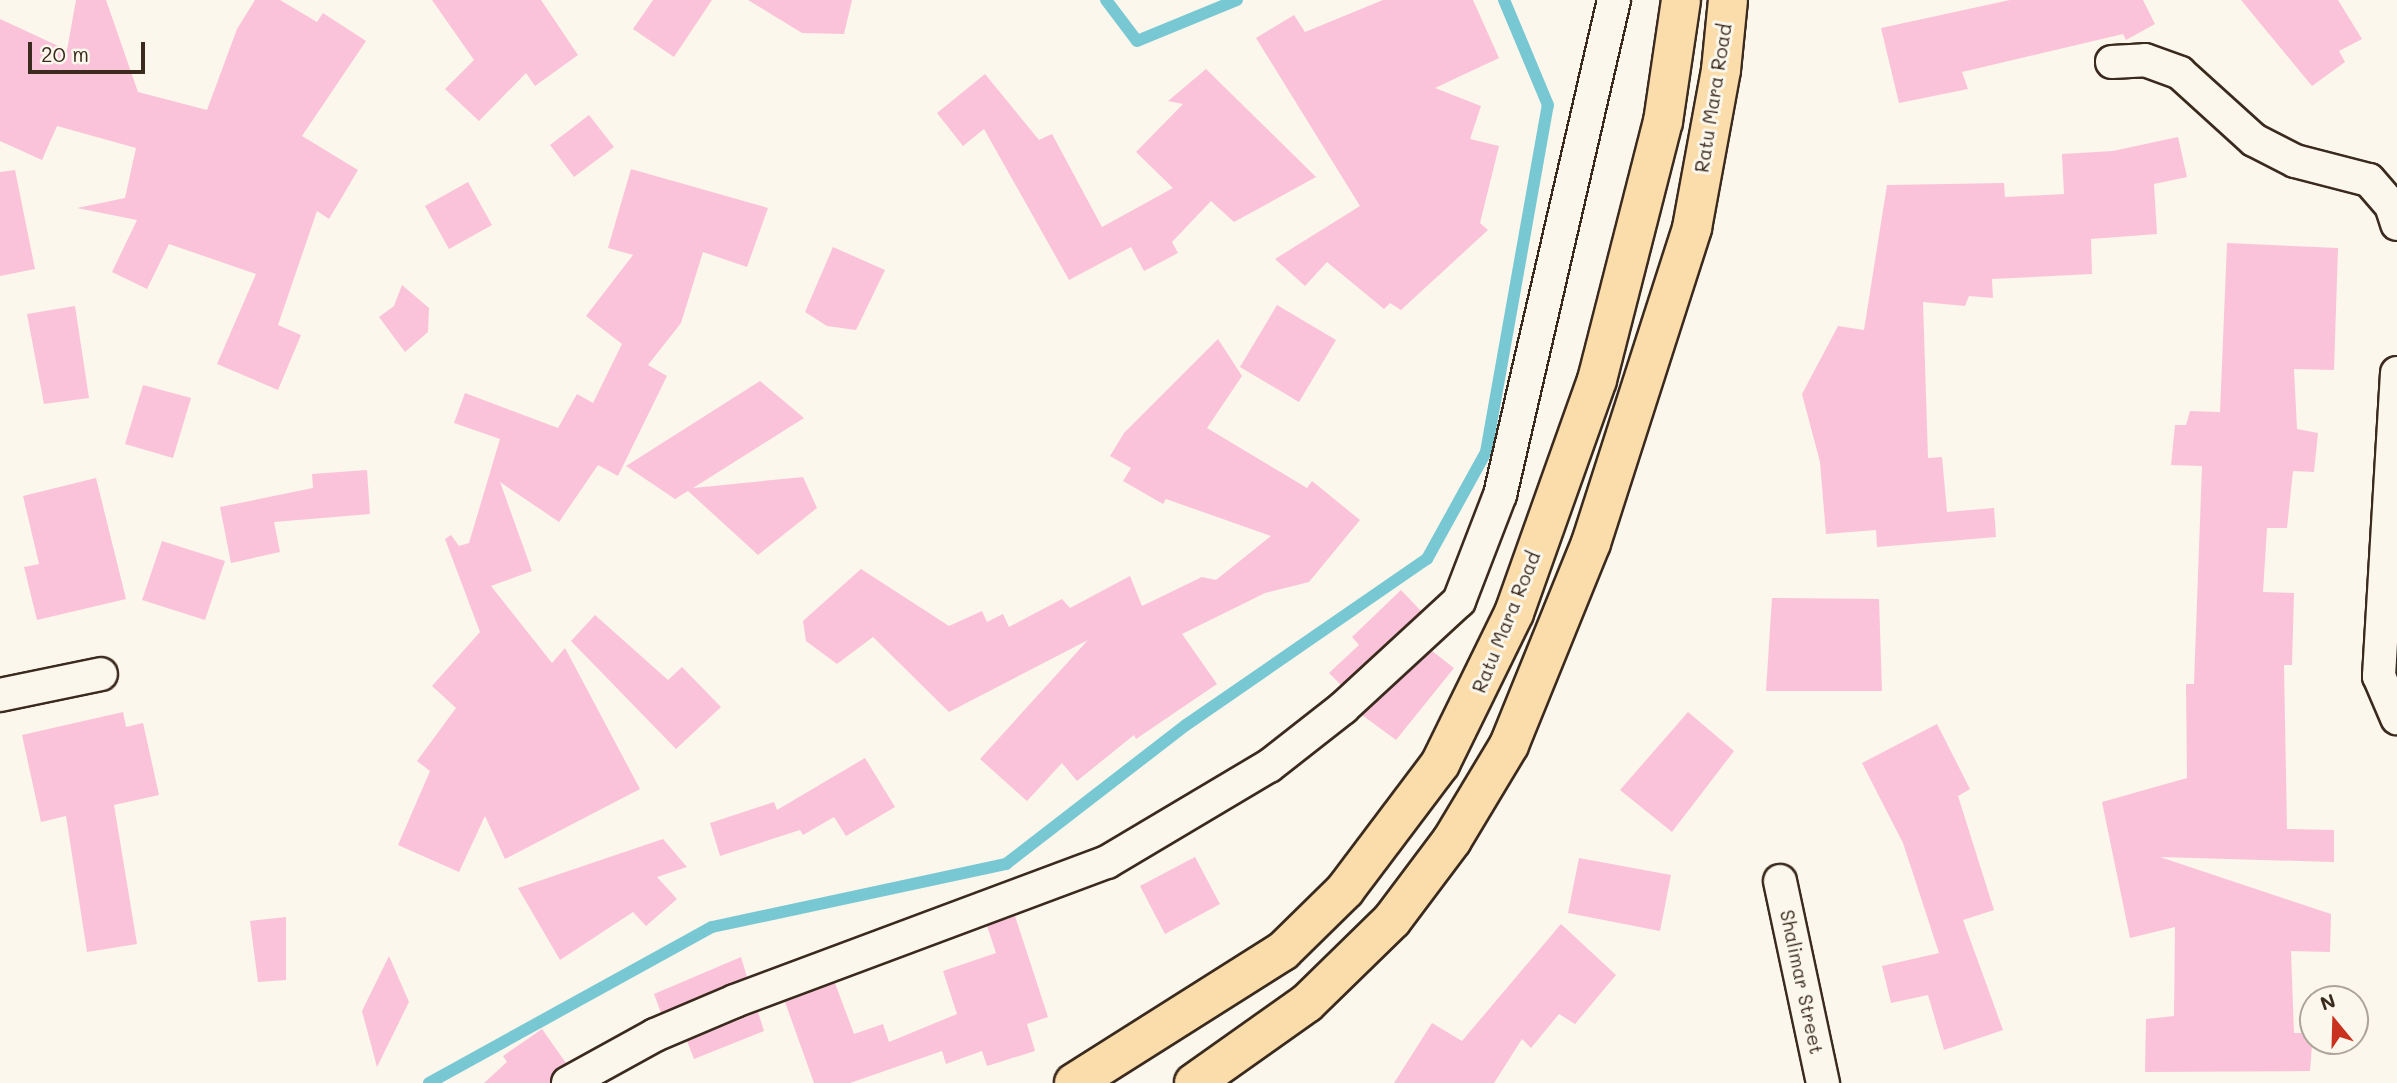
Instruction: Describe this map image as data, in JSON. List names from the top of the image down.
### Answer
{
  "streets": {
    "highway": ["Ratu Mara Road"],
    "street": ["Shalimar Street"]
  },
  "scale_bar": "20 m",
  "north": "top"
}
